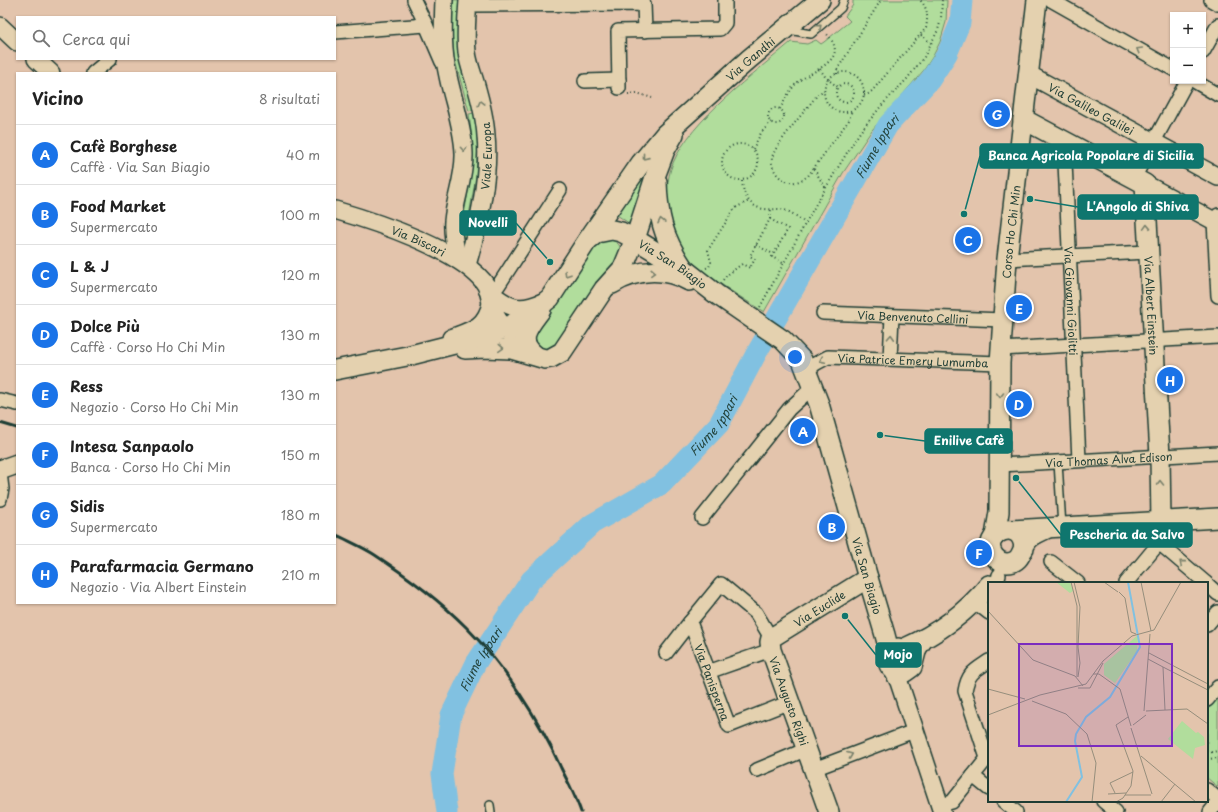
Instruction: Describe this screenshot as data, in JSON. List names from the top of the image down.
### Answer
{
  "streets": {
    "main road": [
      "Via Gandhi",
      "Corso Ho Chi Min",
      "Via San Biagio",
      "Via Albert Einstein",
      "Via Euclide",
      "Via Augusto Righi"
    ],
    "street": [
      "Via Galileo Galilei",
      "Viale Europa",
      "Via Biscari",
      "Via Giovanni Giolitti",
      "Via Benvenuto Cellini",
      "Via Patrice Emery Lumumba",
      "Via Thomas Alva Edison",
      "Via Panisperna"
    ]
  },
  "crossings": [
    ["Via Gandhi", "Via San Biagio"],
    ["Via Galileo Galilei", "Corso Ho Chi Min"],
    ["Viale Europa", "Via Biscari"],
    ["Corso Ho Chi Min", "Via Benvenuto Cellini"],
    ["Corso Ho Chi Min", "Via Patrice Emery Lumumba"],
    ["Corso Ho Chi Min", "Via Thomas Alva Edison"],
    ["Via San Biagio", "Via Patrice Emery Lumumba"],
    ["Via San Biagio", "Via Euclide"],
    ["Via Giovanni Giolitti", "Via Patrice Emery Lumumba"],
    ["Via Giovanni Giolitti", "Via Thomas Alva Edison"],
    ["Via Albert Einstein", "Via Patrice Emery Lumumba"],
    ["Via Albert Einstein", "Via Thomas Alva Edison"],
    ["Via Euclide", "Via Panisperna"],
    ["Via Euclide", "Via Augusto Righi"],
    ["Via Panisperna", "Via Augusto Righi"]
  ],
  "one_way": ["Via Albert Einstein"],
  "water": ["Fiume Ippari"],
  "places": [
    "L'Angolo di Shiva",
    "Banca Agricola Popolare di Sicilia",
    "Novelli",
    "Enilive Cafè",
    "Pescheria da Salvo",
    "Mojo"
  ],
  "page": {
    "map_buttons": ["+", "−"],
    "search": "Cerca qui",
    "heading": ["Vicino", "8 risultati"],
    "pins": [
      "G",
      "C",
      "E",
      "H",
      "D",
      "A",
      "B",
      "F"
    ],
    "list": [
      {
        "mark": "A",
        "name": "Cafè Borghese",
        "note": "Caffè · Via San Biagio",
        "value": "40 m"
      },
      {
        "mark": "B",
        "name": "Food Market",
        "note": "Supermercato",
        "value": "100 m"
      },
      {
        "mark": "C",
        "name": "L & J",
        "note": "Supermercato",
        "value": "120 m"
      },
      {
        "mark": "D",
        "name": "Dolce Più",
        "note": "Caffè · Corso Ho Chi Min",
        "value": "130 m"
      },
      {
        "mark": "E",
        "name": "Ress",
        "note": "Negozio · Corso Ho Chi Min",
        "value": "130 m"
      },
      {
        "mark": "F",
        "name": "Intesa Sanpaolo",
        "note": "Banca · Corso Ho Chi Min",
        "value": "150 m"
      },
      {
        "mark": "G",
        "name": "Sidis",
        "note": "Supermercato",
        "value": "180 m"
      },
      {
        "mark": "H",
        "name": "Parafarmacia Germano",
        "note": "Negozio · Via Albert Einstein",
        "value": "210 m"
      }
    ]
  }
}
